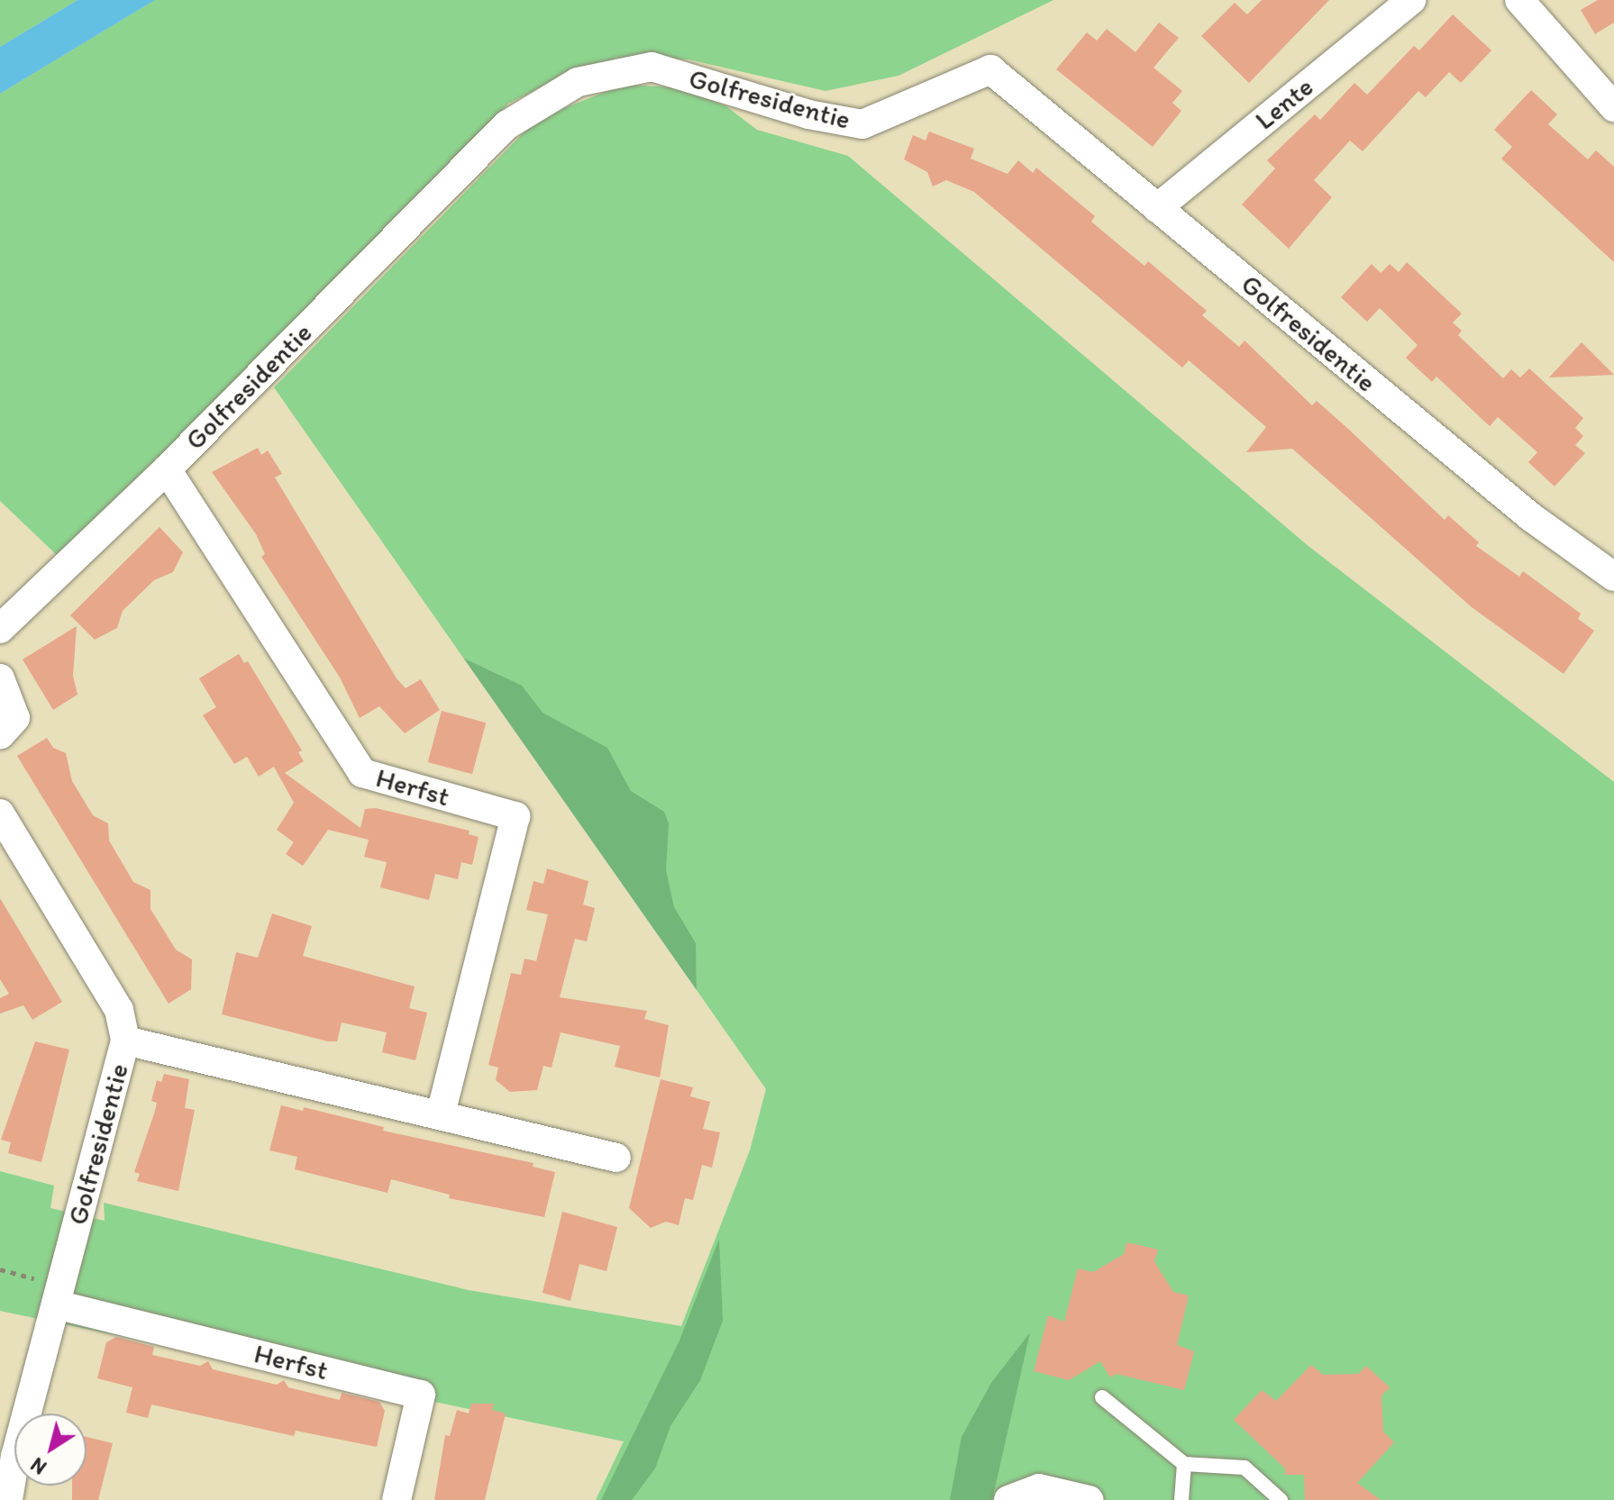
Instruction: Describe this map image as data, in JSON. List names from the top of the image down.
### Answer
{
  "streets": {
    "street": ["Golfresidentie", "Lente", "Herfst"]
  },
  "crossings": [
    ["Golfresidentie", "Lente"],
    ["Golfresidentie", "Herfst"]
  ],
  "north": "bottom left"
}
